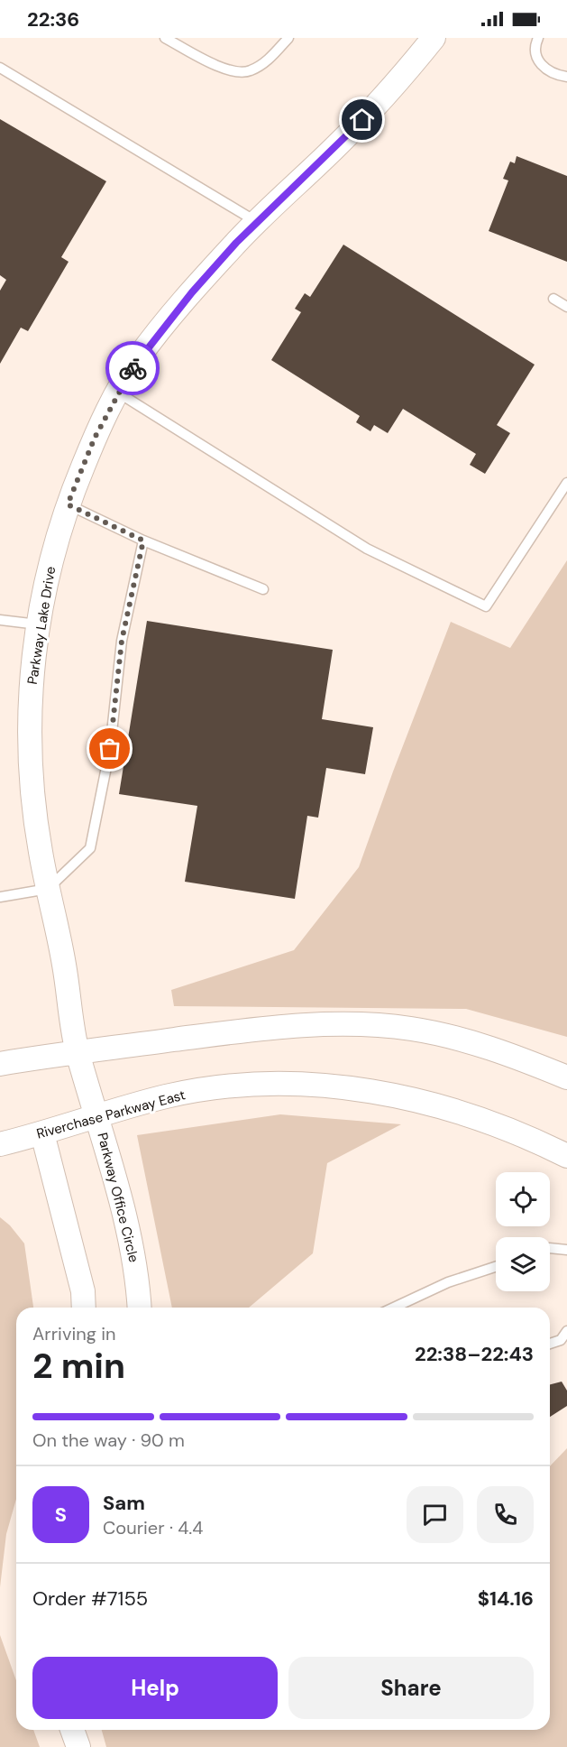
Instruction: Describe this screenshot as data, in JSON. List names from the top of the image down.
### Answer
{
  "streets": {
    "street": ["Parkway Lake Drive", "Riverchase Parkway East", "Parkway Office Circle"]
  },
  "crossings": [
    ["Parkway Lake Drive", "Parkway Office Circle"],
    ["Riverchase Parkway East", "Parkway Office Circle"]
  ],
  "page": {
    "status": "22:36",
    "heading": ["2 min", "Arriving in", "22:38–22:43"],
    "panel": [
      "Sam",
      "Courier · 4.4",
      "Order #7155",
      "$14.16"
    ],
    "bar": "On the way · 90 m",
    "round": "S",
    "buttons": ["Help", "Share"]
  }
}
